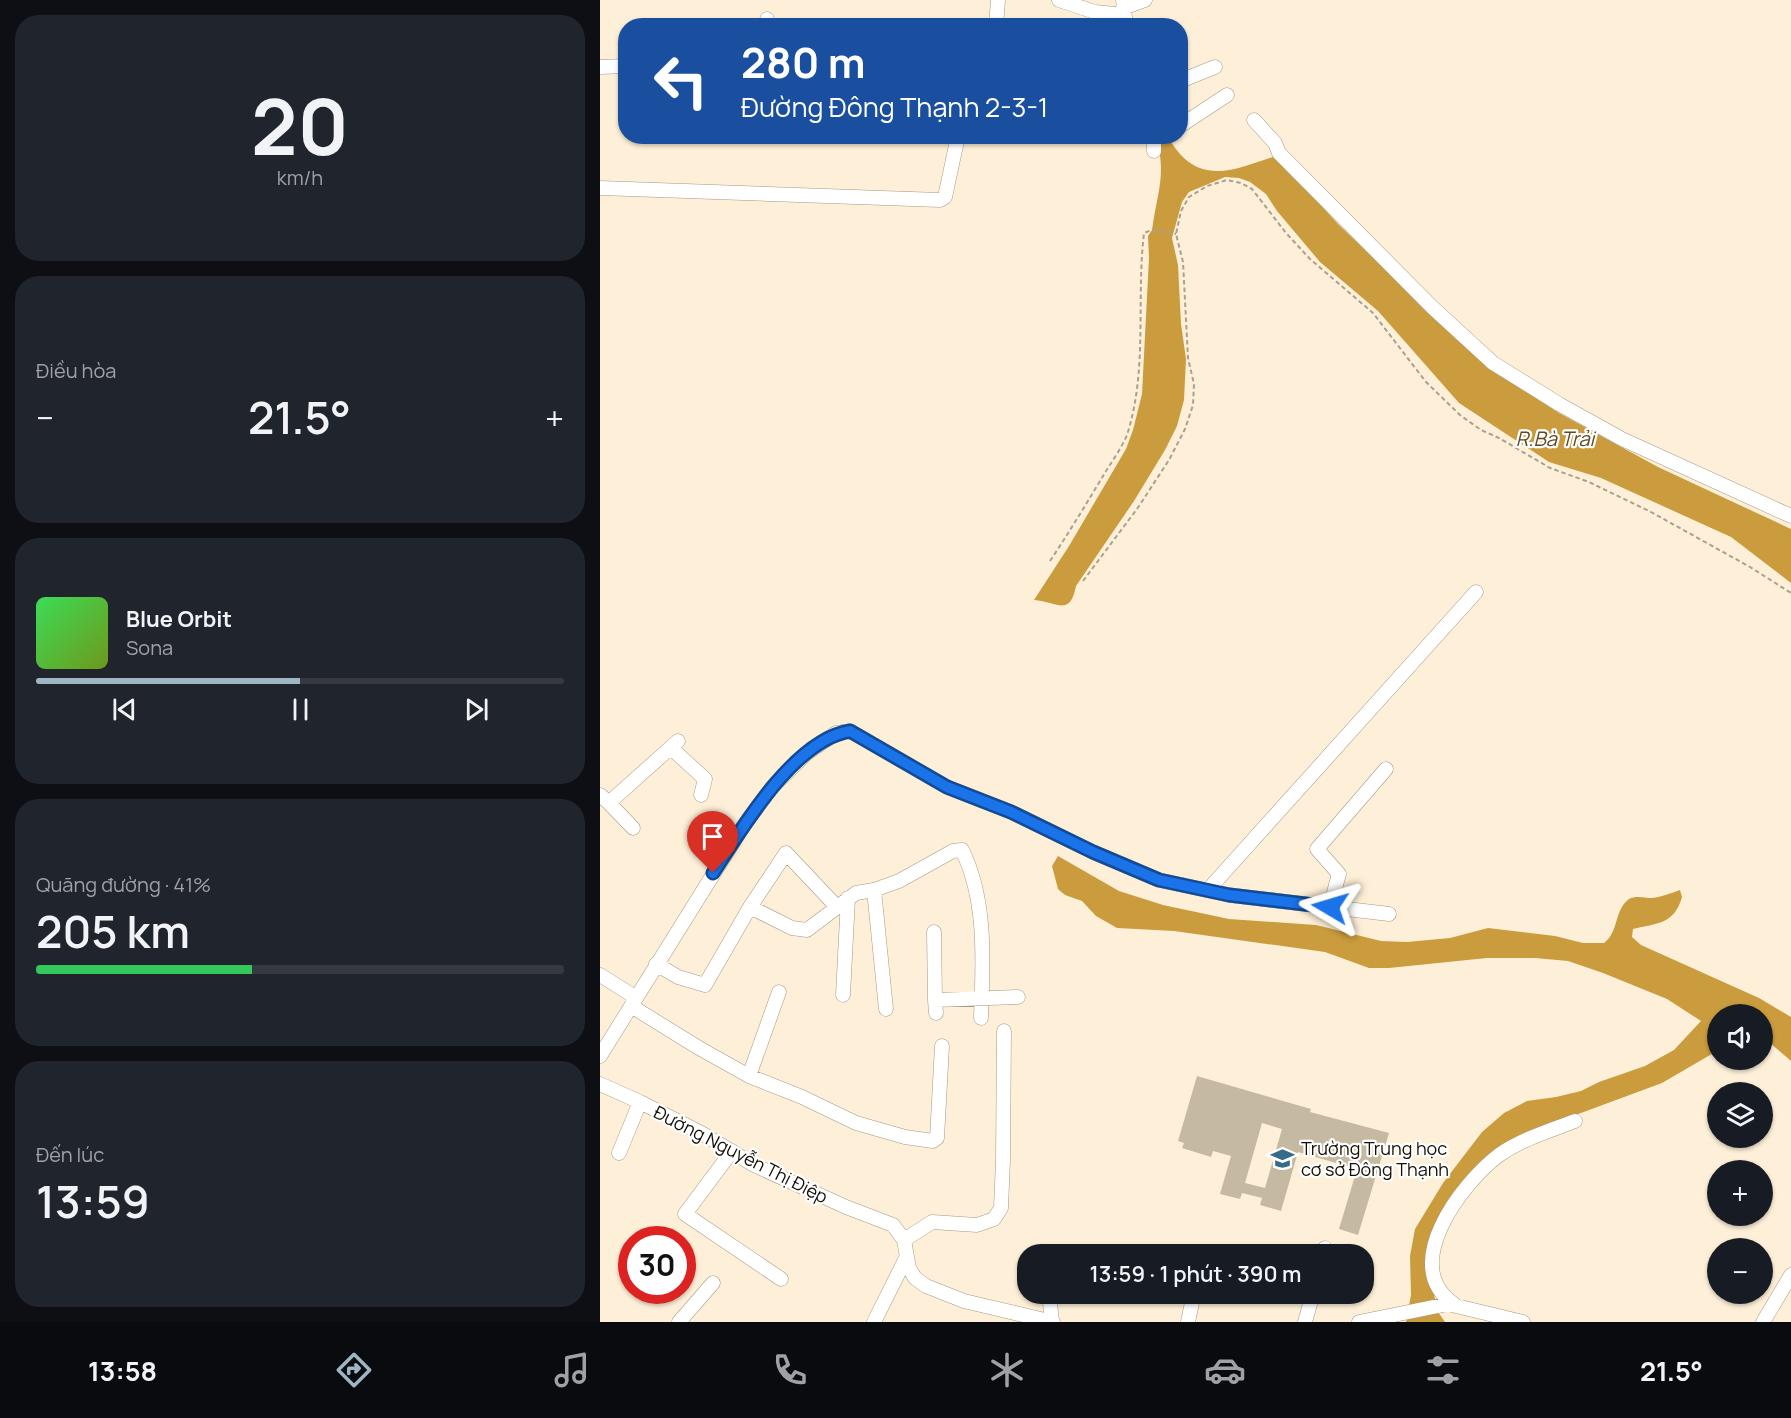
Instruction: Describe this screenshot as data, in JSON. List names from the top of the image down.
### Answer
{
  "streets": {
    "street": ["Đường Nguyễn Thị Điệp"]
  },
  "water": ["R.Bà Trải"],
  "places": {
    "school or university": ["Trường Trung học cơ sở Đông Thạnh"]
  },
  "page": {
    "tile": [
      ["20", "km/h"],
      "Điều hòa",
      ["Quãng đường · 41%", "205 km"],
      ["Đến lúc", "13:59"]
    ],
    "turn": ["280 m", "Đường Đông Thạnh 2-3-1"],
    "heat": ["−", "21.5°", "+"],
    "song": ["Blue Orbit", "Sona"],
    "map_buttons": ["+", "−"],
    "limit": "30",
    "trip": "13:59 · 1 phút · 390 m",
    "tabs": ["13:58", "21.5°"]
  }
}
